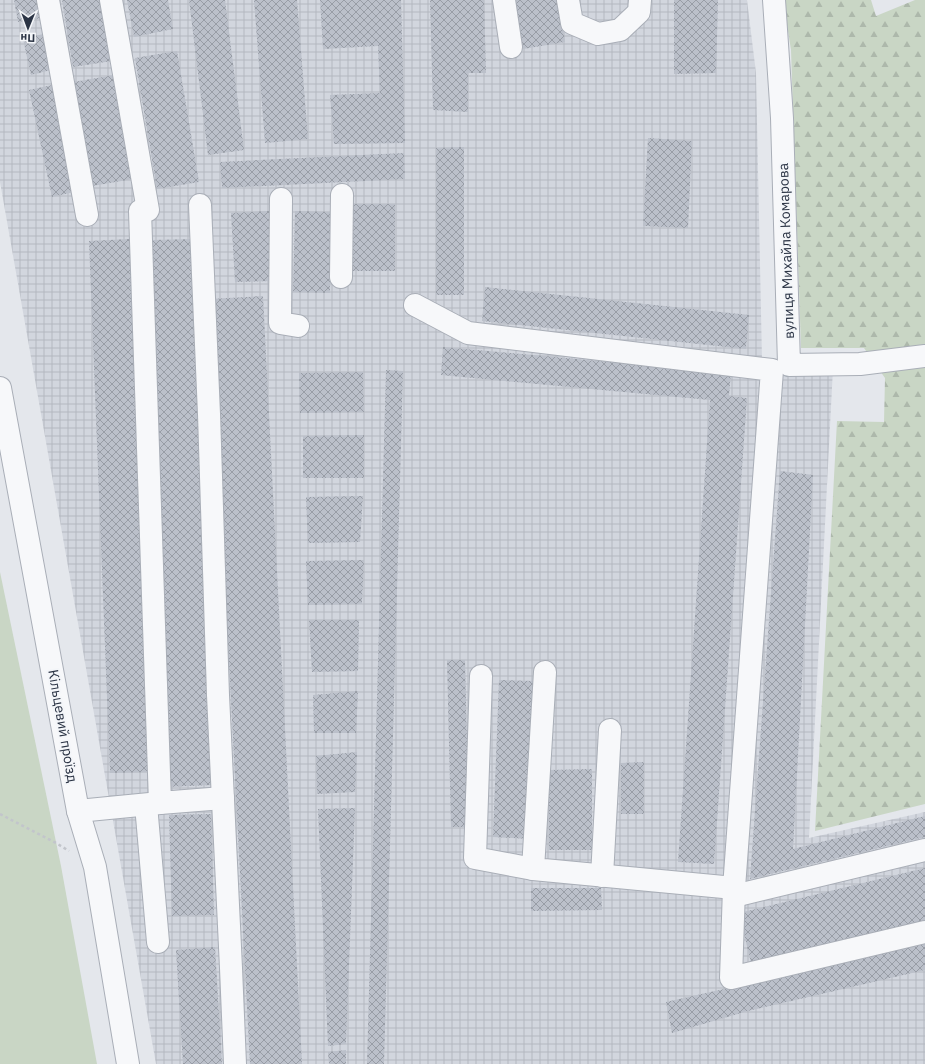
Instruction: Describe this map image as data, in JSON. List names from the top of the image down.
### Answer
{
  "streets": {
    "street": ["вулиця Михайла Комарова", "Кільцевий проїзд"]
  },
  "north": "bottom"
}
